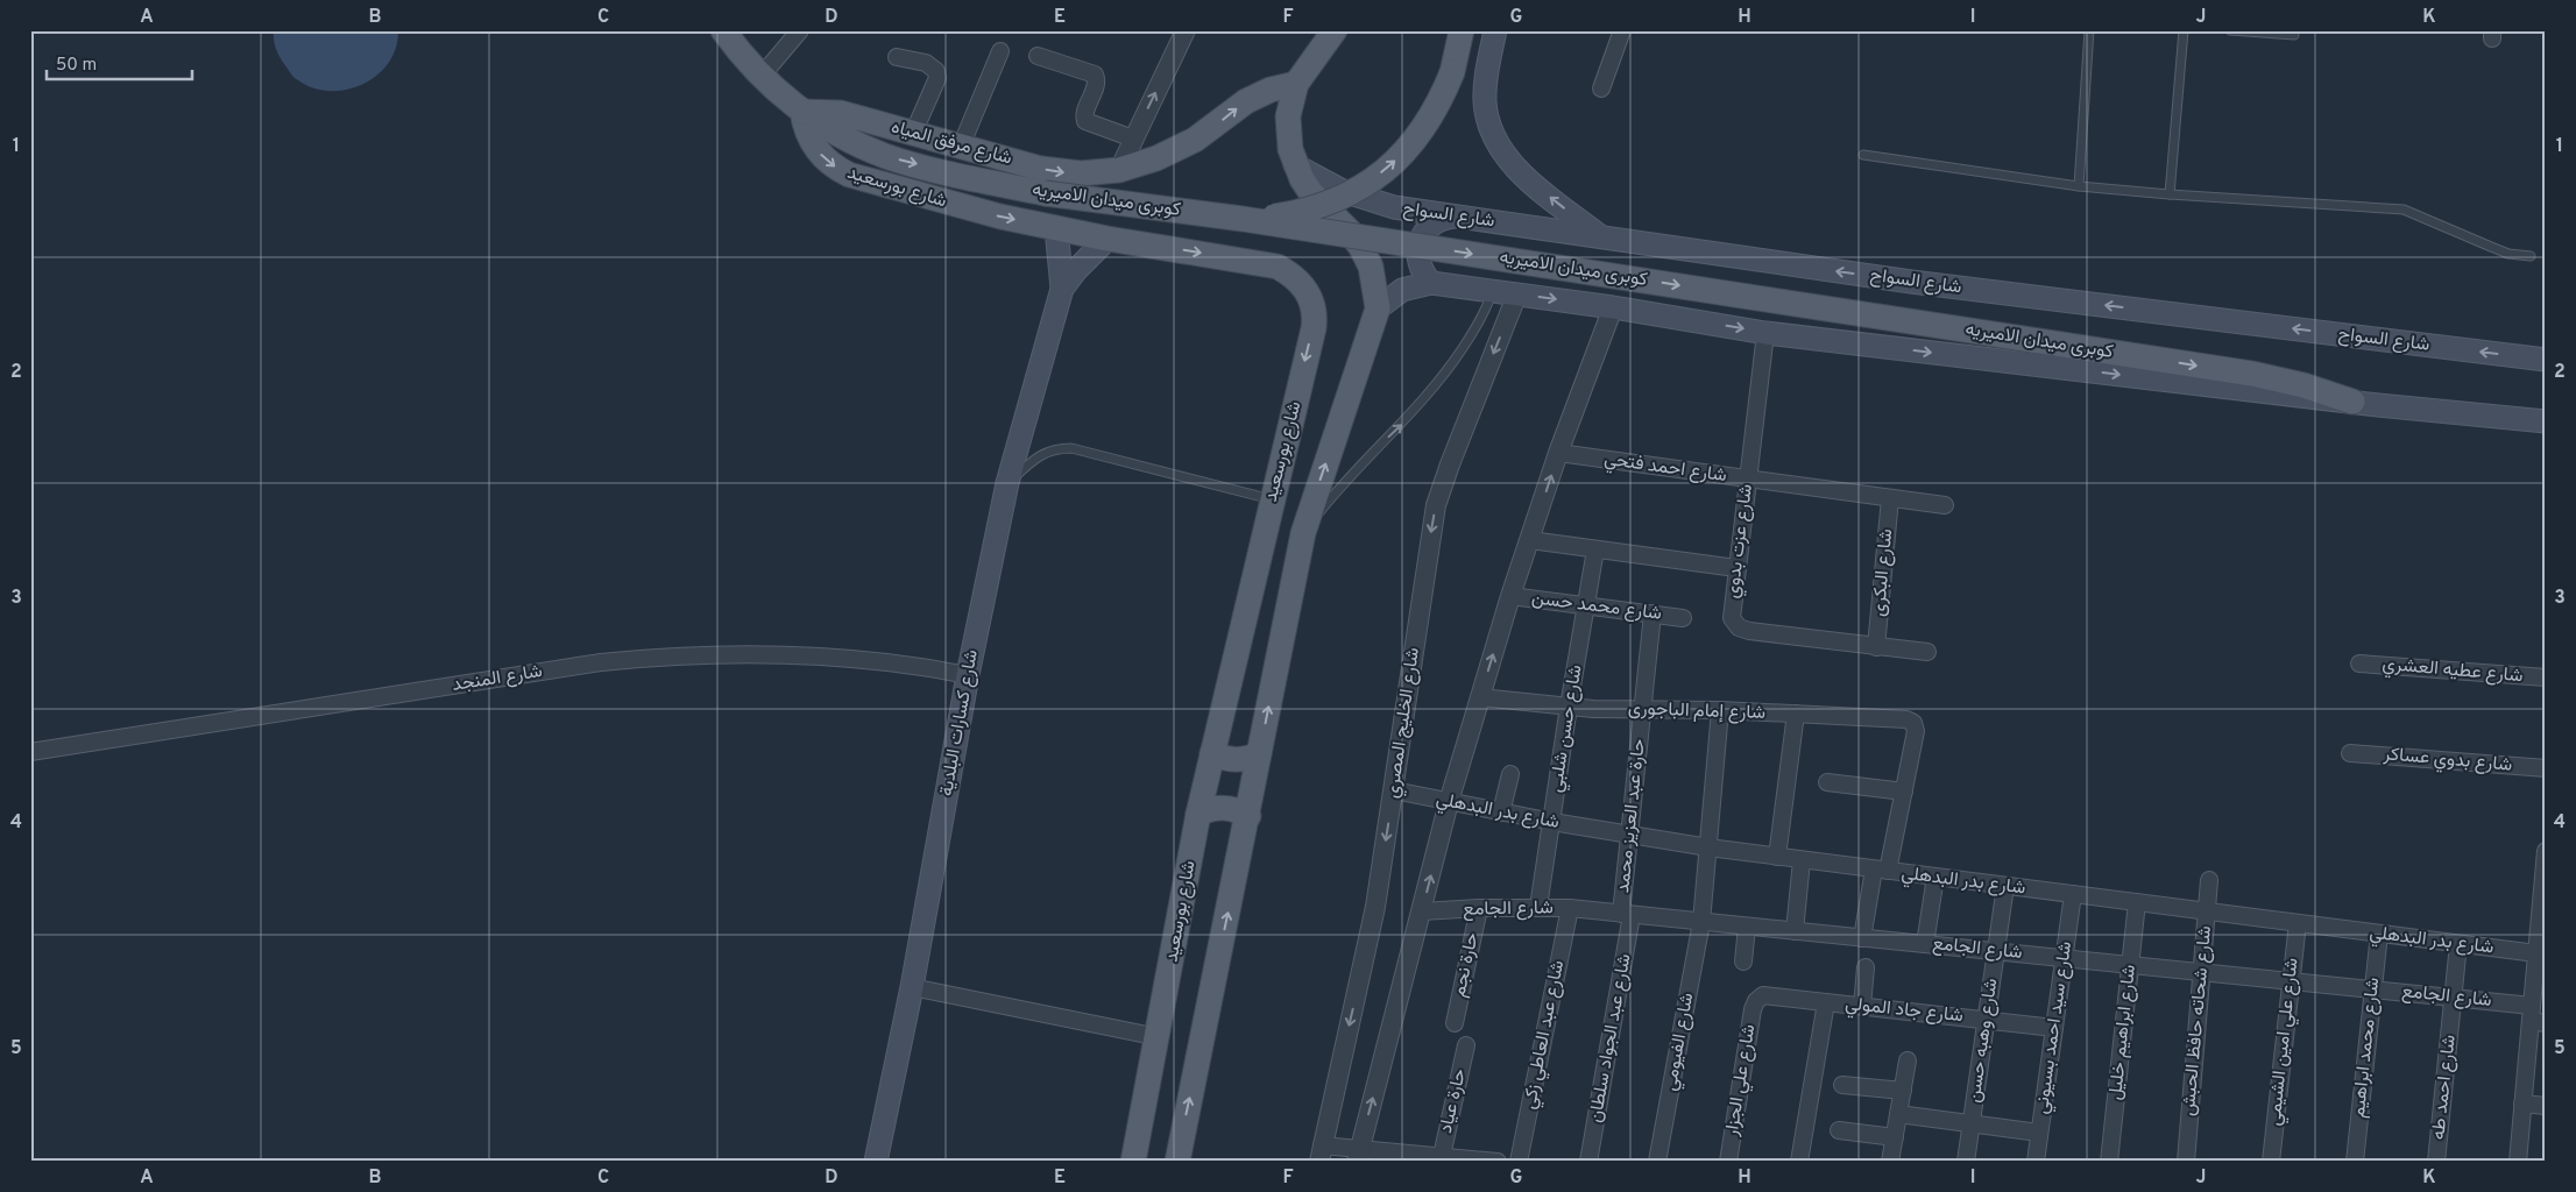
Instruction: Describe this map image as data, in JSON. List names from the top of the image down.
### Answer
{
  "streets": {
    "main road": [
      "شارع مرفق المياه",
      "شارع بورسعيد",
      "كوبرى ميدان الاميريه",
      "شارع السواح",
      "شارع كسارات البلدية"
    ],
    "street": [
      "شارع احمد فتحي",
      "شارع عزت بدوي",
      "شارع البكرى",
      "شارع محمد حسن",
      "شارع عطيه العشري",
      "شارع المنجد",
      "شارع إمام الباجورى",
      "شارع الخليج المصري",
      "شارع حسن شلبي",
      "شارع بدوي عساكر",
      "شارع بدر البدهلي",
      "حارة عبد العزيز محمد",
      "شارع الجامع",
      "حارة نجم",
      "شارع جاد المولي",
      "شارع شحاته حافظ الحبش",
      "شارع سيد احمد بسيوني",
      "شارع ابراهيم خليل",
      "شارع عبد العاطي زكي",
      "شارع عبد الجواد سلطان",
      "شارع وهبه حسن",
      "شارع الفيومي",
      "شارع علي امين الشيمي",
      "شارع محمد ابراهيم",
      "شارع علي الجزار",
      "شارع احمد طه",
      "حارة عياد"
    ]
  },
  "crossings": [
    ["شارع مرفق المياه", "شارع بورسعيد"],
    ["شارع مرفق المياه", "كوبرى ميدان الاميريه"],
    ["شارع بورسعيد", "كوبرى ميدان الاميريه"],
    ["شارع بورسعيد", "شارع كسارات البلدية"],
    ["شارع احمد فتحي", "شارع عزت بدوي"],
    ["شارع احمد فتحي", "شارع البكرى"],
    ["شارع عزت بدوي", "شارع البكرى"],
    ["شارع محمد حسن", "شارع حسن شلبي"],
    ["شارع محمد حسن", "حارة عبد العزيز محمد"],
    ["شارع المنجد", "شارع كسارات البلدية"],
    ["شارع إمام الباجورى", "شارع حسن شلبي"],
    ["شارع إمام الباجورى", "حارة عبد العزيز محمد"],
    ["شارع إمام الباجورى", "شارع الفيومي"],
    ["شارع الخليج المصري", "شارع بدر البدهلي"],
    ["شارع حسن شلبي", "شارع بدر البدهلي"],
    ["شارع حسن شلبي", "شارع الجامع"],
    ["شارع بدر البدهلي", "حارة عبد العزيز محمد"],
    ["شارع بدر البدهلي", "شارع شحاته حافظ الحبش"],
    ["شارع بدر البدهلي", "شارع سيد احمد بسيوني"],
    ["شارع بدر البدهلي", "شارع ابراهيم خليل"],
    ["شارع بدر البدهلي", "شارع وهبه حسن"],
    ["شارع بدر البدهلي", "شارع الفيومي"],
    ["شارع بدر البدهلي", "شارع علي امين الشيمي"],
    ["شارع بدر البدهلي", "شارع محمد ابراهيم"],
    ["شارع بدر البدهلي", "شارع احمد طه"],
    ["حارة عبد العزيز محمد", "شارع الجامع"],
    ["حارة عبد العزيز محمد", "شارع عبد الجواد سلطان"],
    ["شارع الجامع", "حارة نجم"],
    ["شارع الجامع", "شارع شحاته حافظ الحبش"],
    ["شارع الجامع", "شارع سيد احمد بسيوني"],
    ["شارع الجامع", "شارع ابراهيم خليل"],
    ["شارع الجامع", "شارع عبد العاطي زكي"],
    ["شارع الجامع", "شارع عبد الجواد سلطان"],
    ["شارع الجامع", "شارع وهبه حسن"],
    ["شارع الجامع", "شارع الفيومي"],
    ["شارع الجامع", "شارع علي امين الشيمي"],
    ["شارع الجامع", "شارع محمد ابراهيم"],
    ["شارع الجامع", "شارع احمد طه"],
    ["شارع جاد المولي", "شارع سيد احمد بسيوني"],
    ["شارع جاد المولي", "شارع وهبه حسن"],
    ["شارع جاد المولي", "شارع علي الجزار"]
  ],
  "one_way": ["شارع مرفق المياه"],
  "scale_bar": "50 m",
  "grid": {
    "columns": [
      "A",
      "B",
      "C",
      "D",
      "E",
      "F",
      "G",
      "H",
      "I",
      "J",
      "K"
    ],
    "rows": [
      "1",
      "2",
      "3",
      "4",
      "5"
    ]
  }
}
